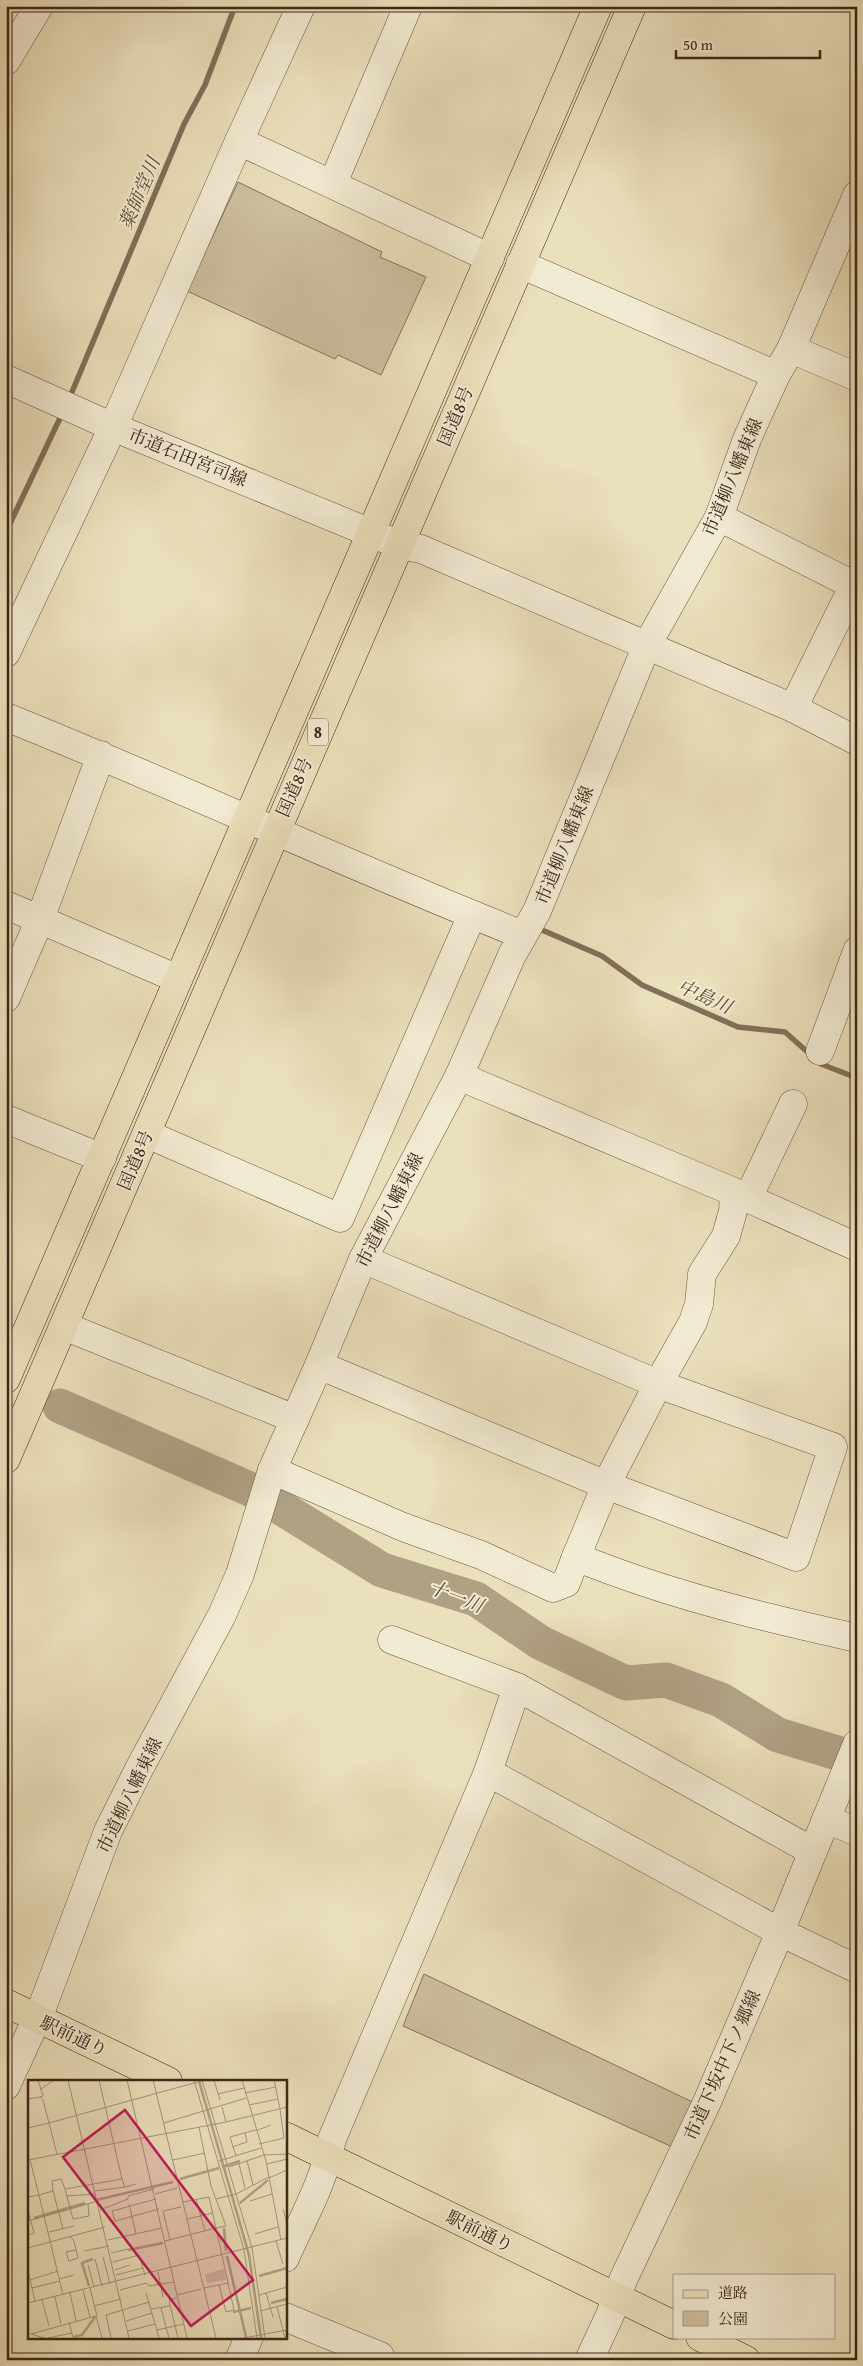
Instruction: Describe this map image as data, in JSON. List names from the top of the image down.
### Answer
{
  "streets": {
    "main road": ["国道8号", "8", "駅前通り"],
    "street": ["市道石田宮司線", "市道柳八幡東線", "市道下坂中下ノ郷線"]
  },
  "crossings": [
    ["国道8号", "市道石田宮司線"],
    ["市道石田宮司線", "市道柳八幡東線"],
    ["市道柳八幡東線", "駅前通り"],
    ["駅前通り", "市道下坂中下ノ郷線"]
  ],
  "water": ["薬師堂川", "中島川", "十一川"],
  "legend": ["道路", "公園"],
  "scale_bar": "50 m"
}
